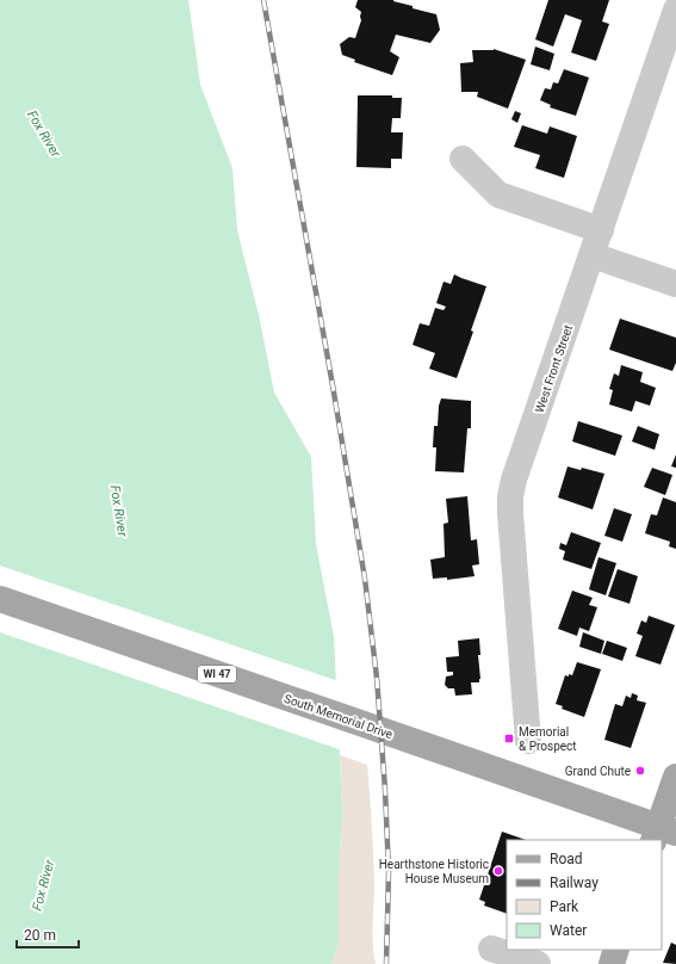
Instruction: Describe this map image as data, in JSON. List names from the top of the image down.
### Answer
{
  "streets": {
    "main road": ["WI 47", "South Memorial Drive"],
    "street": ["West Front Street"]
  },
  "water": ["Fox River"],
  "places": {
    "transit": ["Memorial & Prospect"],
    "other": ["Grand Chute", "Hearthstone Historic House Museum"]
  },
  "legend": [
    "Road",
    "Railway",
    "Park",
    "Water"
  ],
  "scale_bar": "20 m"
}
